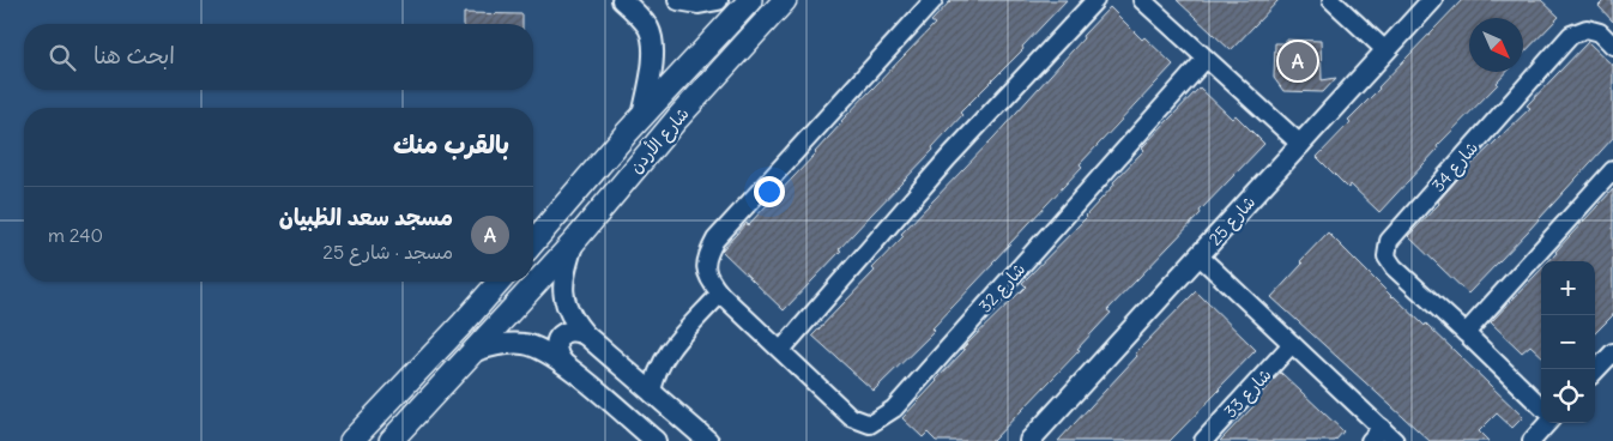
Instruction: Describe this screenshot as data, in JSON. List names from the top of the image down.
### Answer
{
  "streets": {
    "main road": ["شارع الأردن"],
    "street": [
      "شارع 34",
      "شارع 25",
      "شارع 32",
      "شارع 33"
    ]
  },
  "north": "bottom right",
  "page": {
    "search": "ابحث هنا",
    "pins": "A",
    "heading": "بالقرب منك",
    "list": [
      {
        "mark": "A",
        "name": "مسجد سعد الظبيان",
        "note": "مسجد · شارع 25",
        "value": "240 m"
      }
    ],
    "map_buttons": ["+", "−"]
  }
}
